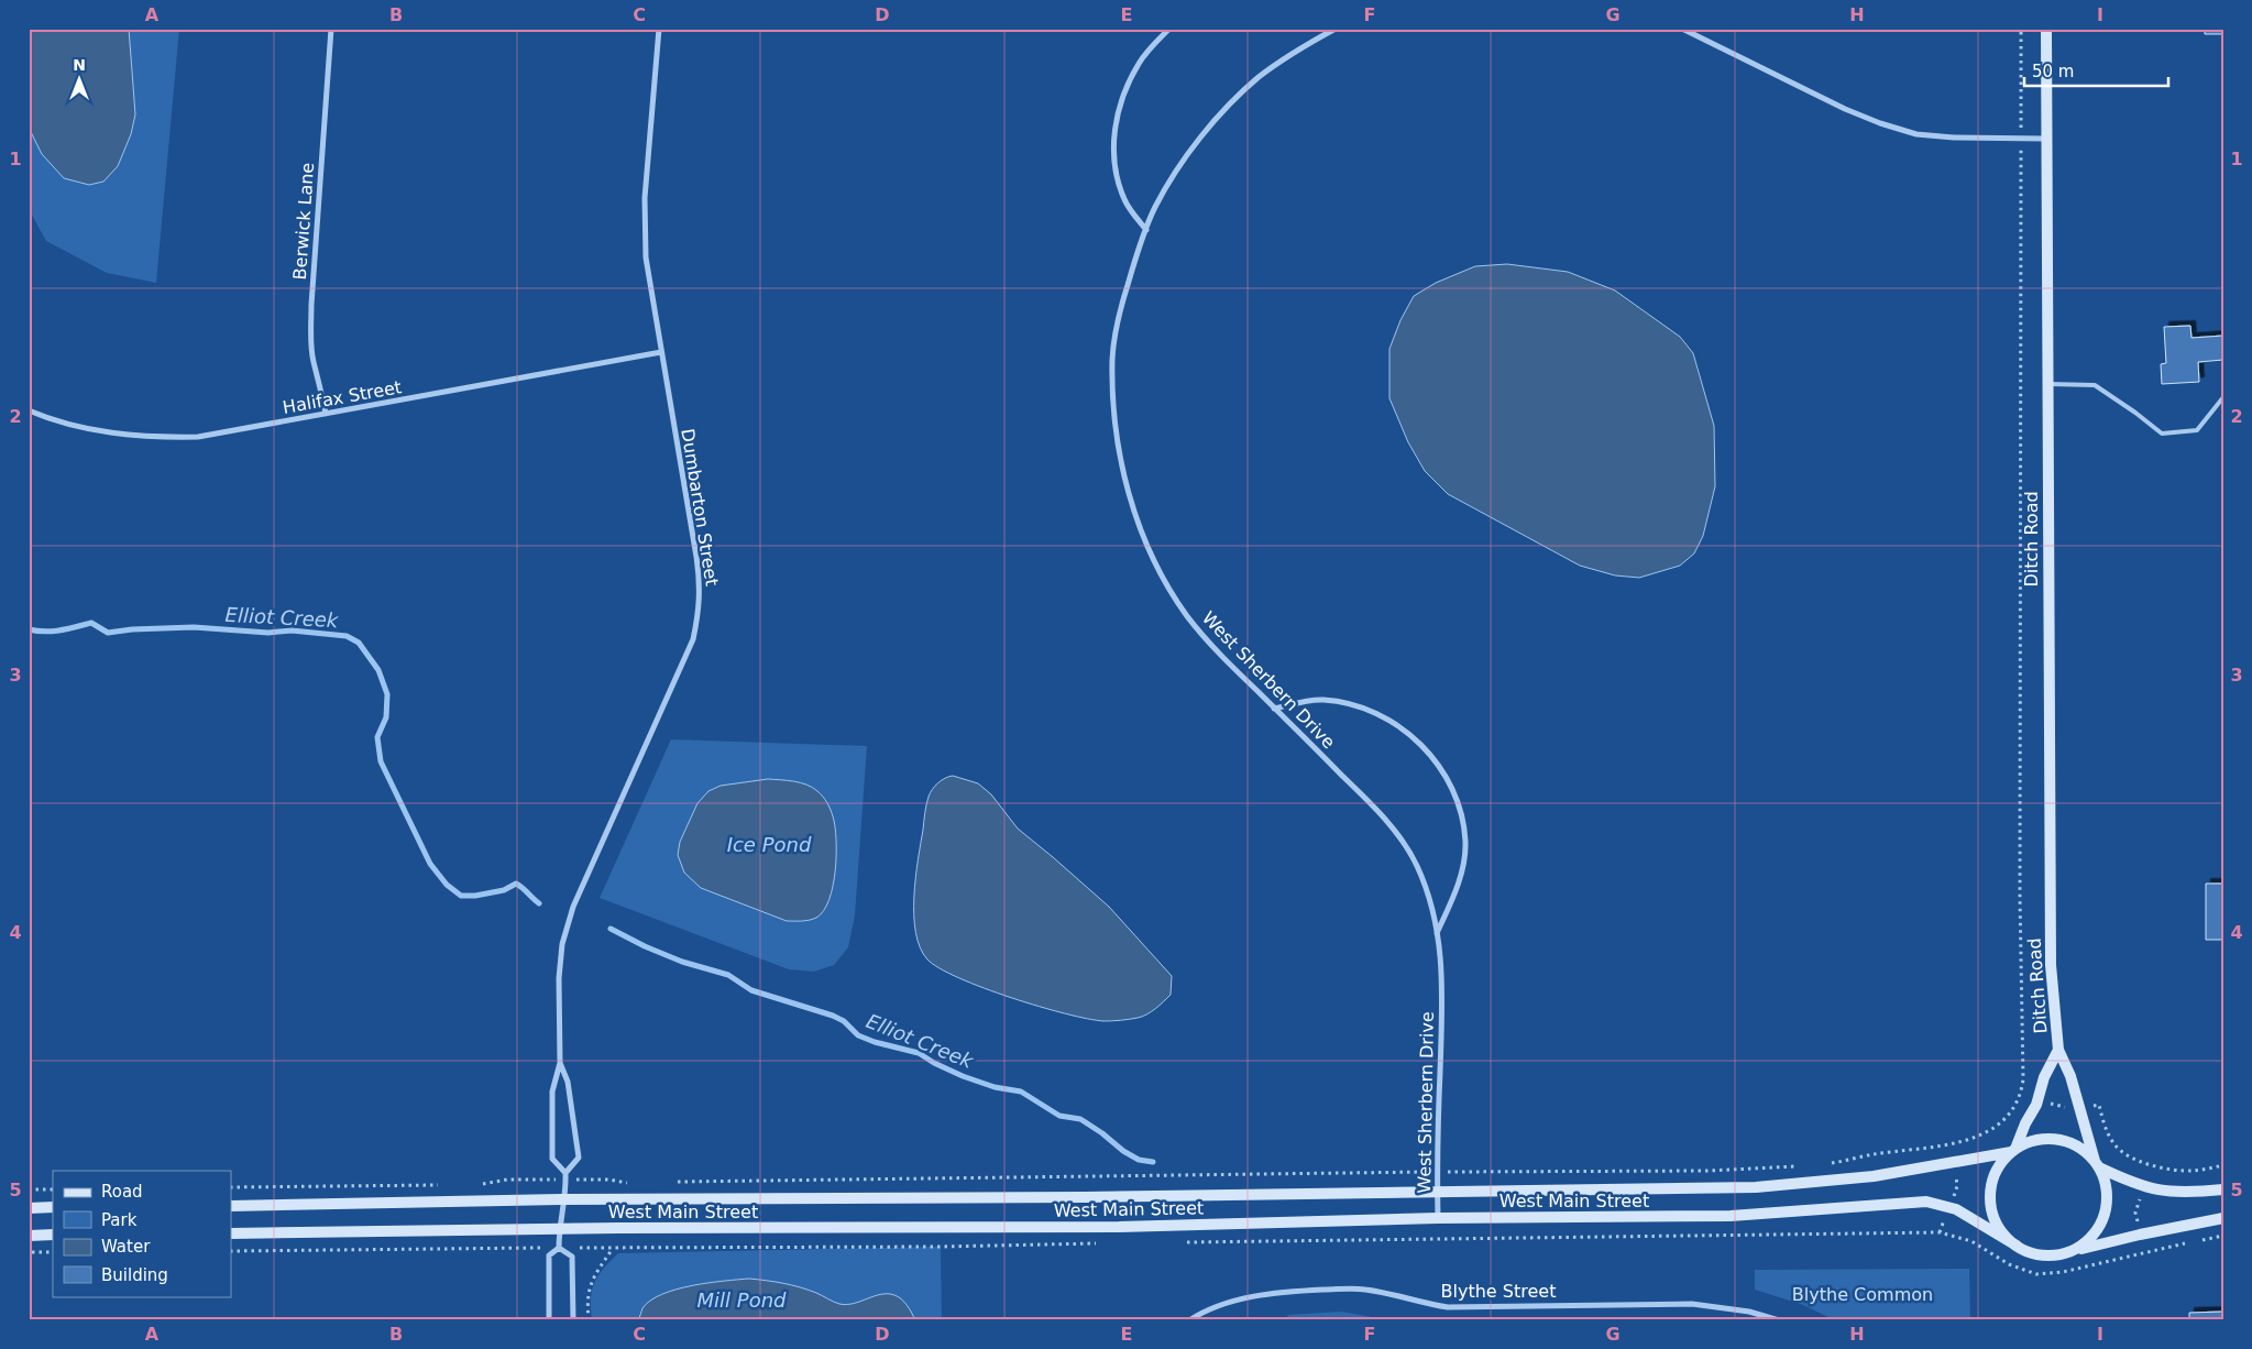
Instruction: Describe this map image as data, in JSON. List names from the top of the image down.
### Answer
{
  "streets": {
    "street": [
      "Berwick Lane",
      "Halifax Street",
      "Dumbarton Street",
      "Ditch Road",
      "West Sherbern Drive",
      "West Main Street",
      "Blythe Street"
    ]
  },
  "crossings": [
    ["Berwick Lane", "Halifax Street"],
    ["Halifax Street", "Dumbarton Street"],
    ["Dumbarton Street", "West Main Street"],
    ["Ditch Road", "West Main Street"],
    ["West Sherbern Drive", "West Main Street"]
  ],
  "water": ["Elliot Creek", "Ice Pond", "Mill Pond"],
  "parks": ["Blythe Common"],
  "legend": [
    "Road",
    "Park",
    "Water",
    "Building"
  ],
  "scale_bar": "50 m",
  "north": "top",
  "grid": {
    "columns": [
      "A",
      "B",
      "C",
      "D",
      "E",
      "F",
      "G",
      "H",
      "I"
    ],
    "rows": [
      "1",
      "2",
      "3",
      "4",
      "5"
    ]
  }
}
